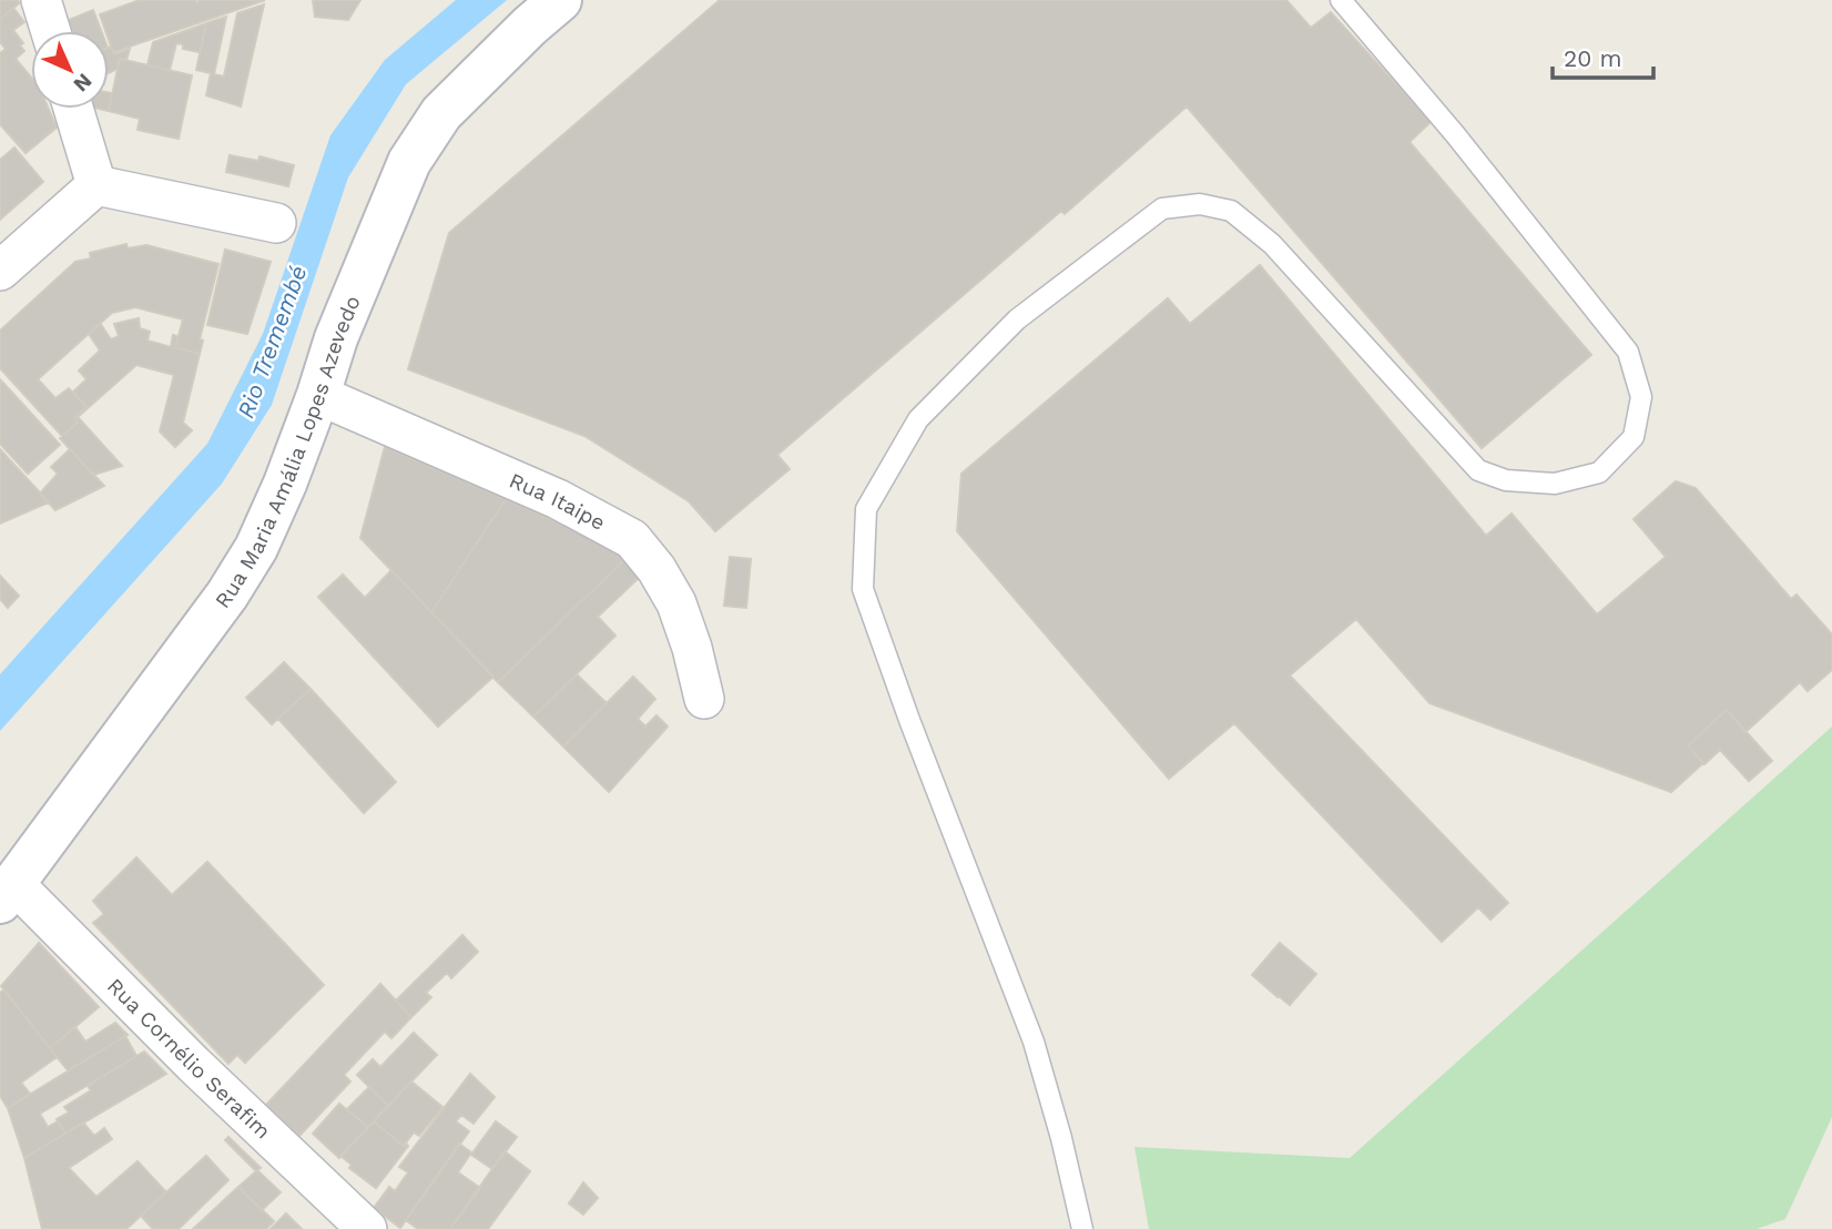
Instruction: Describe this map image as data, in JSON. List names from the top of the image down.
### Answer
{
  "streets": {
    "main road": ["Rua Maria Amália Lopes Azevedo"],
    "street": ["Rua Itaipe", "Rua Cornélio Serafim"]
  },
  "crossings": [
    ["Rua Maria Amália Lopes Azevedo", "Rua Itaipe"],
    ["Rua Maria Amália Lopes Azevedo", "Rua Cornélio Serafim"]
  ],
  "water": ["Rio Tremembé"],
  "scale_bar": "20 m",
  "north": "bottom right"
}
